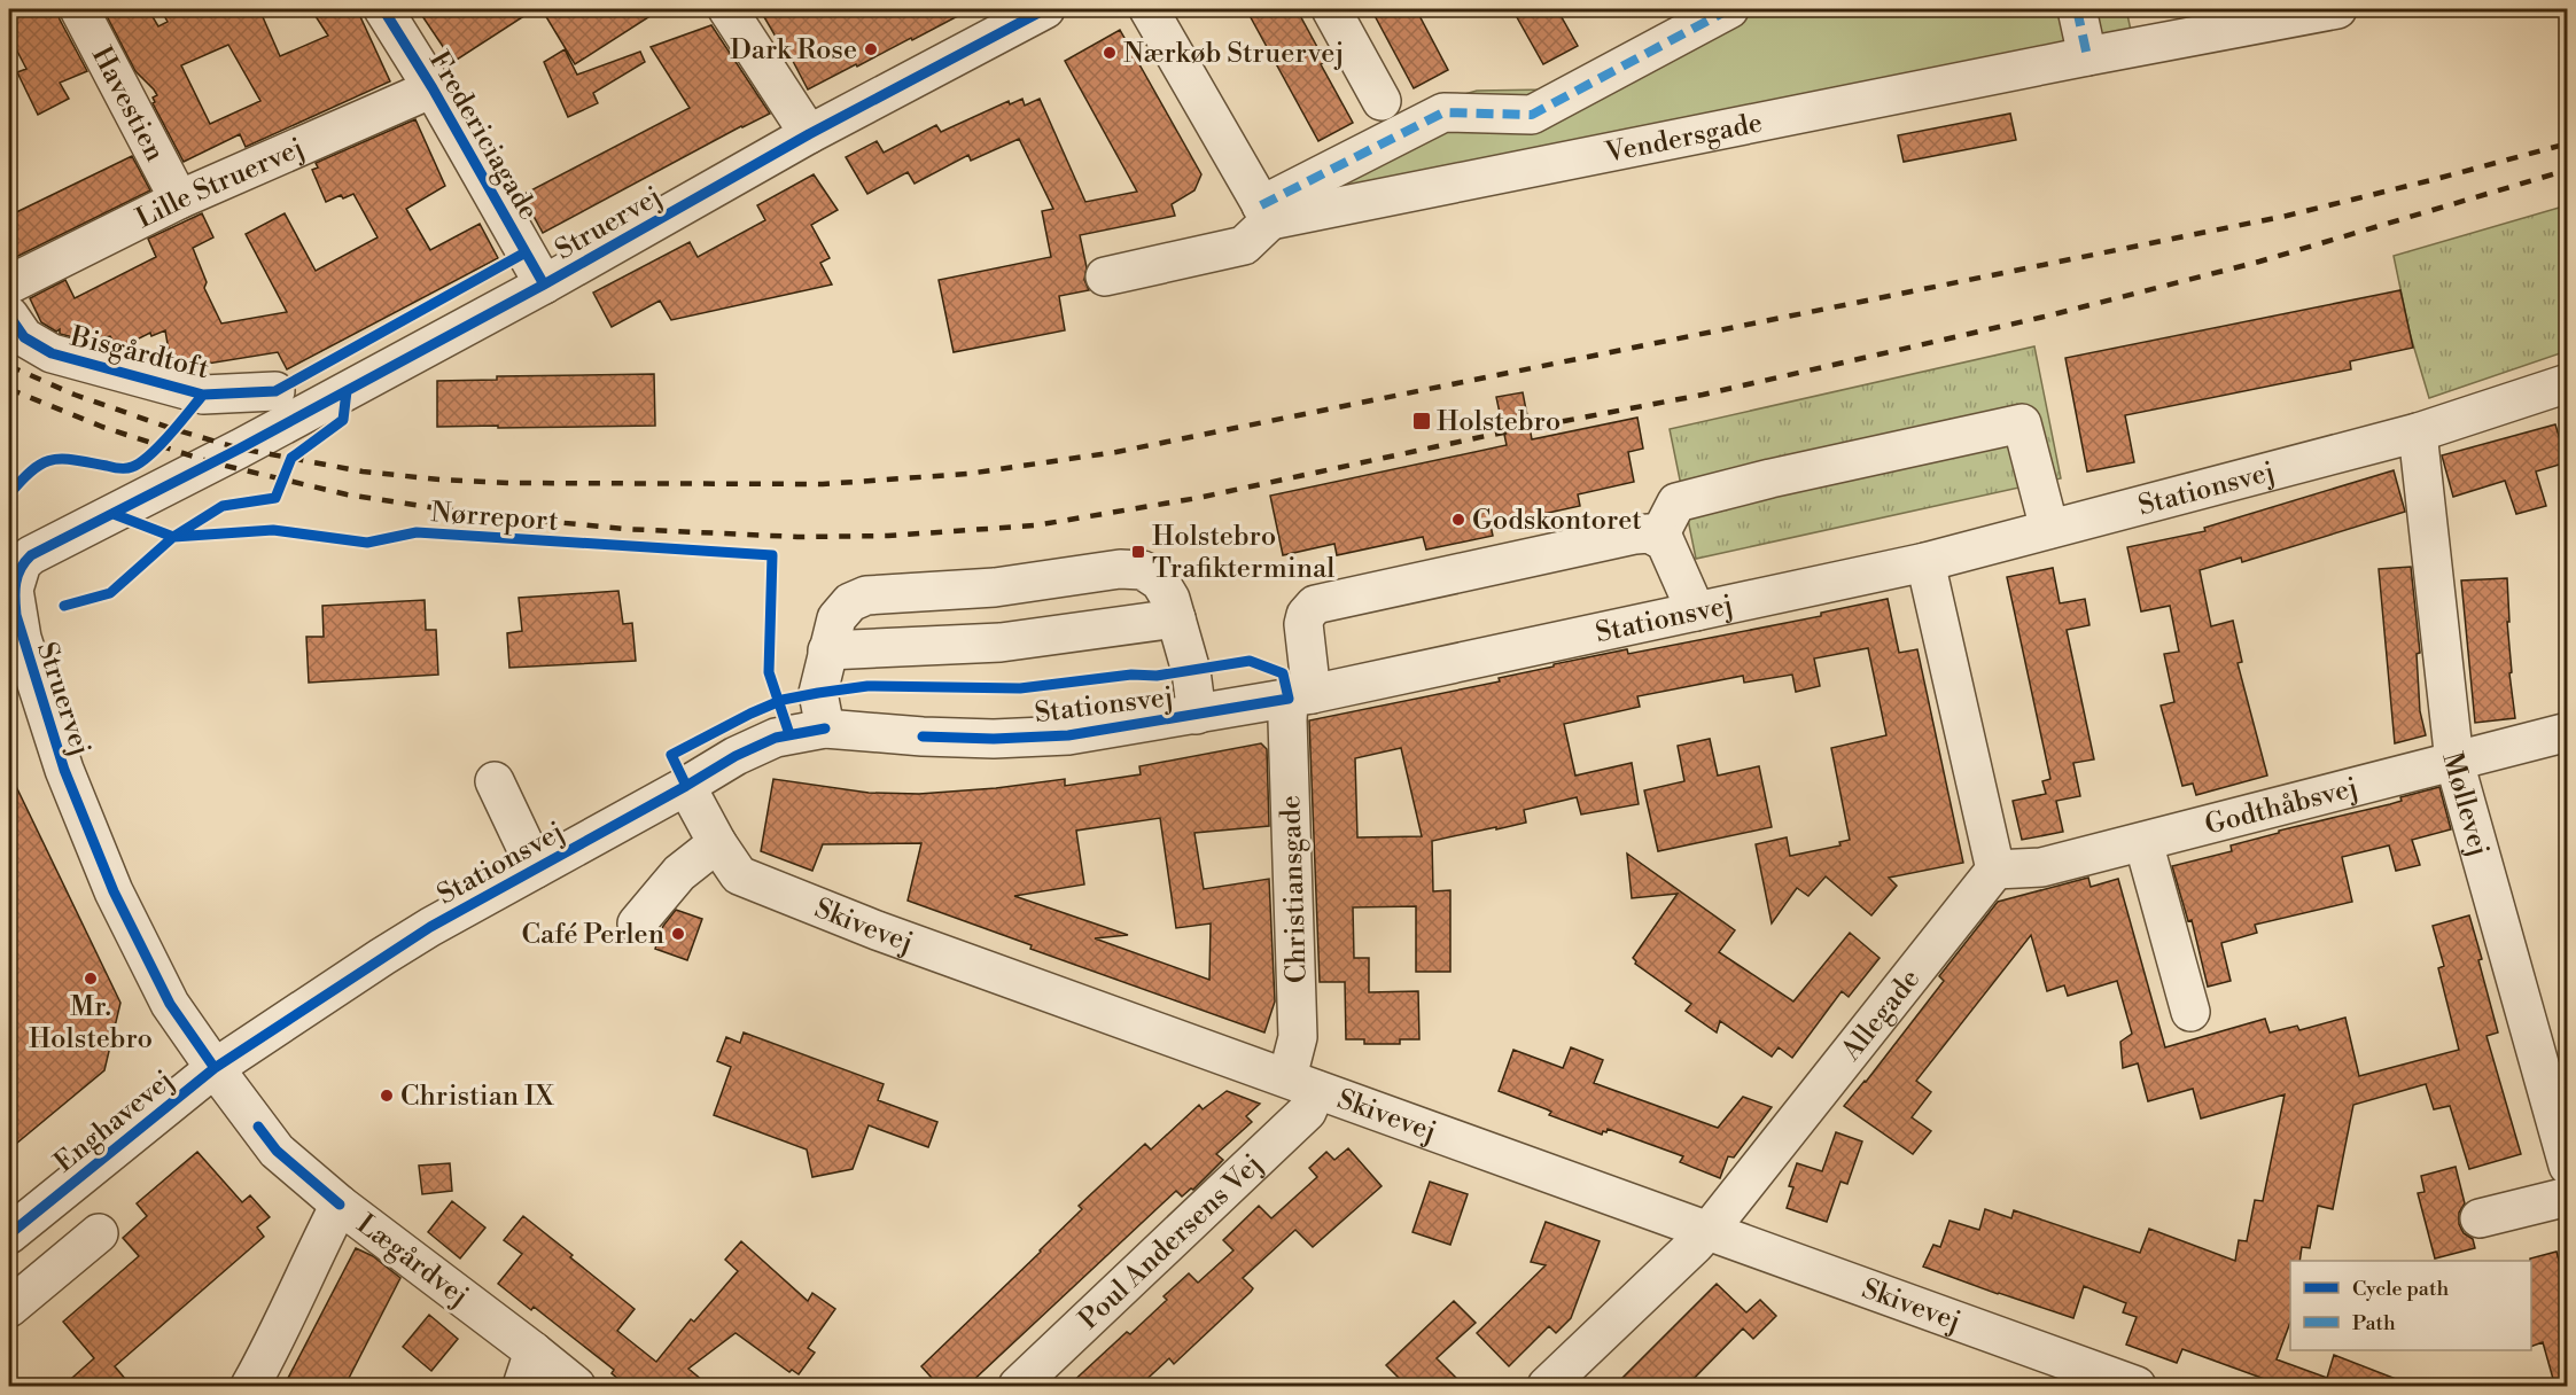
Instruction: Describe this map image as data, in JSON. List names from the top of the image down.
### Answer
{
  "streets": {
    "street": [
      "Havestien",
      "Fredericiagade",
      "Vendersgade",
      "Lille Struervej",
      "Struervej",
      "Bisgårdtoft",
      "Stationsvej",
      "Møllevej",
      "Godthåbsvej",
      "Christiansgade",
      "Skivevej",
      "Allegade",
      "Enghavevej",
      "Poul Andersens Vej",
      "Lægårdvej"
    ],
    "cycle path": ["Nørreport"]
  },
  "crossings": [
    ["Havestien", "Lille Struervej"],
    ["Fredericiagade", "Lille Struervej"],
    ["Fredericiagade", "Struervej"],
    ["Struervej", "Stationsvej"],
    ["Struervej", "Enghavevej"],
    ["Struervej", "Lægårdvej"],
    ["Stationsvej", "Møllevej"],
    ["Stationsvej", "Christiansgade"],
    ["Stationsvej", "Skivevej"],
    ["Stationsvej", "Enghavevej"],
    ["Møllevej", "Godthåbsvej"],
    ["Godthåbsvej", "Allegade"],
    ["Christiansgade", "Skivevej"],
    ["Christiansgade", "Poul Andersens Vej"],
    ["Skivevej", "Allegade"],
    ["Skivevej", "Poul Andersens Vej"]
  ],
  "places": {
    "other": [
      "Dark Rose",
      "Nærkøb Struervej",
      "Godskontoret",
      "Café Perlen",
      "Mr. Holstebro",
      "Christian IX"
    ],
    "transit": ["Holstebro", "Holstebro Trafikterminal"]
  },
  "legend": ["Cycle path", "Path"]
}
